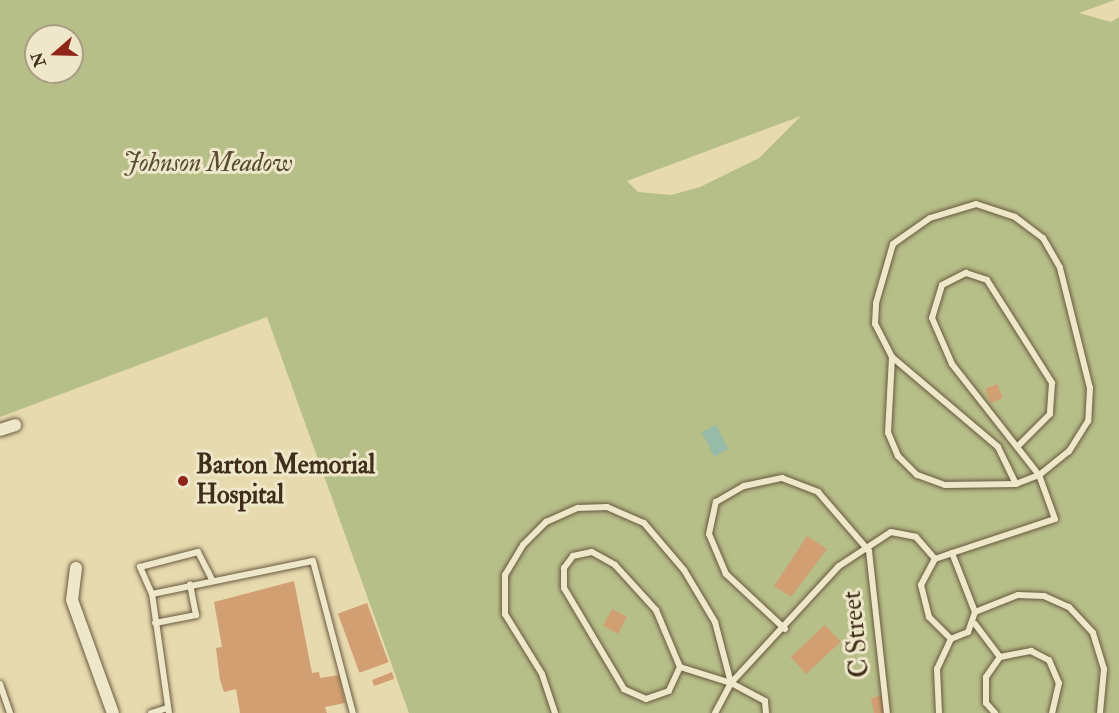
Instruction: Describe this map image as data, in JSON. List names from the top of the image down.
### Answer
{
  "streets": {
    "lane": ["C Street"]
  },
  "parks": ["Johnson Meadow"],
  "places": ["Barton Memorial Hospital"],
  "north": "left"
}
